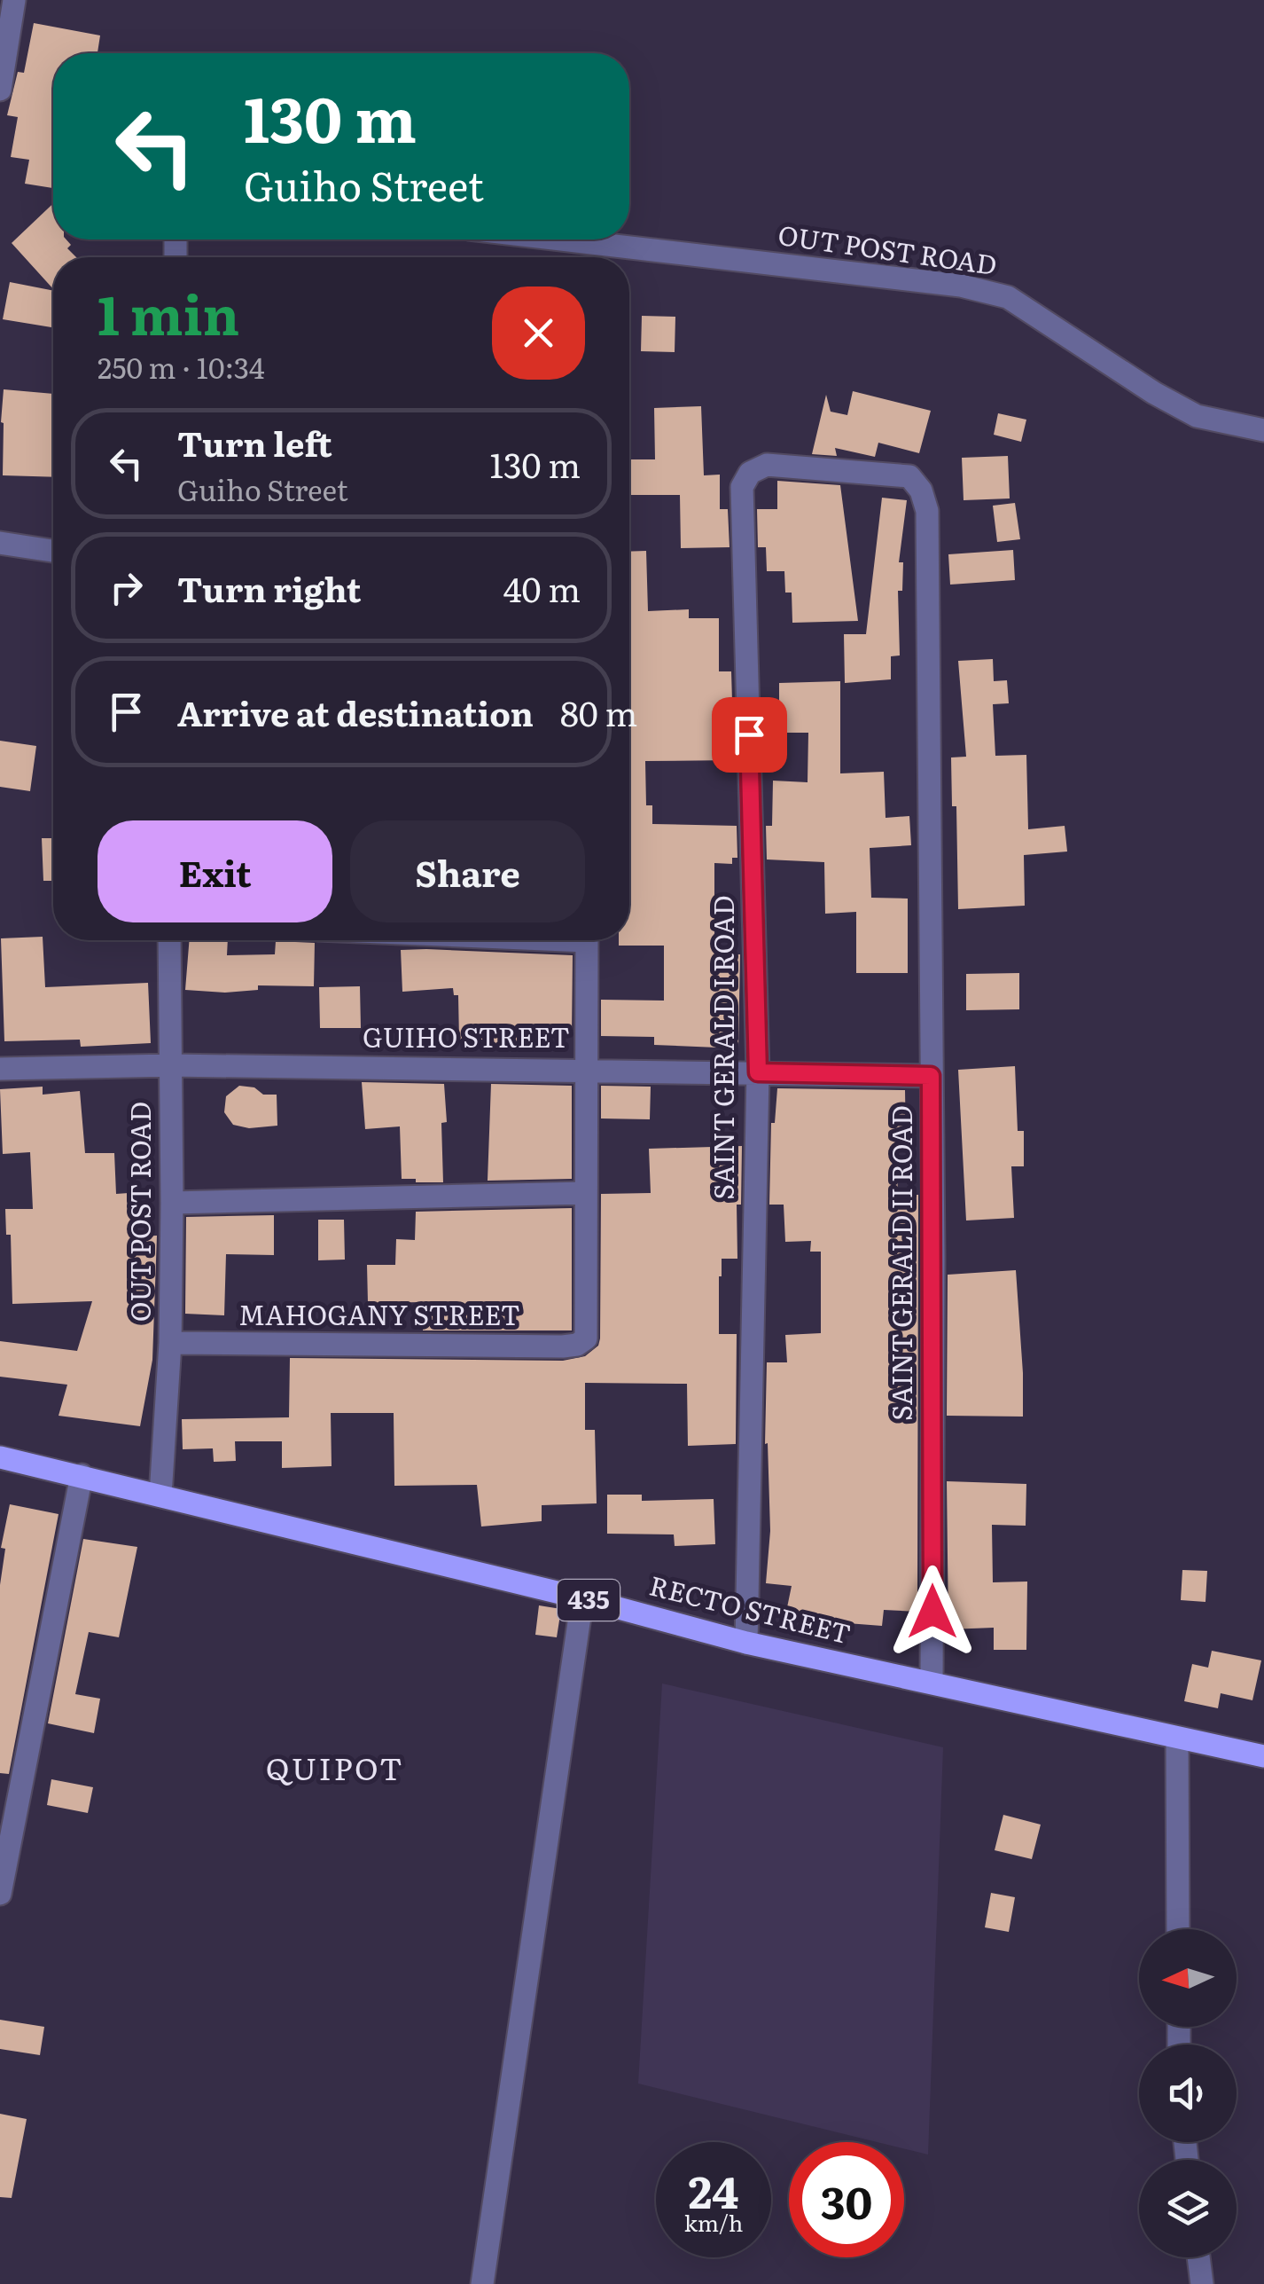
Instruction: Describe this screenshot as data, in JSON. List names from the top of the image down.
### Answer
{
  "streets": {
    "main road": ["435", "RECTO STREET"],
    "street": [
      "OUT POST ROAD",
      "GUIHO STREET",
      "SAINT GERALD I ROAD",
      "SAINT GERALD II ROAD",
      "MAHOGANY STREET"
    ]
  },
  "crossings": [
    ["OUT POST ROAD", "GUIHO STREET"],
    ["OUT POST ROAD", "MAHOGANY STREET"],
    ["OUT POST ROAD", "RECTO STREET"],
    ["GUIHO STREET", "SAINT GERALD I ROAD"],
    ["GUIHO STREET", "SAINT GERALD II ROAD"],
    ["SAINT GERALD I ROAD", "SAINT GERALD II ROAD"],
    ["SAINT GERALD I ROAD", "RECTO STREET"],
    ["SAINT GERALD II ROAD", "RECTO STREET"],
    ["435", "RECTO STREET"]
  ],
  "districts": ["QUIPOT"],
  "north": "left",
  "page": {
    "turn": ["130 m", "Guiho Street"],
    "heading": ["1 min", "250 m · 10:34"],
    "list": [
      {
        "name": "Turn left",
        "note": "Guiho Street",
        "value": "130 m"
      },
      {
        "name": "Turn right",
        "value": "40 m"
      },
      {
        "name": "Arrive at destination",
        "value": "80 m"
      }
    ],
    "buttons": ["Exit", "Share"],
    "speed": "24 km/h",
    "limit": "30"
  }
}
